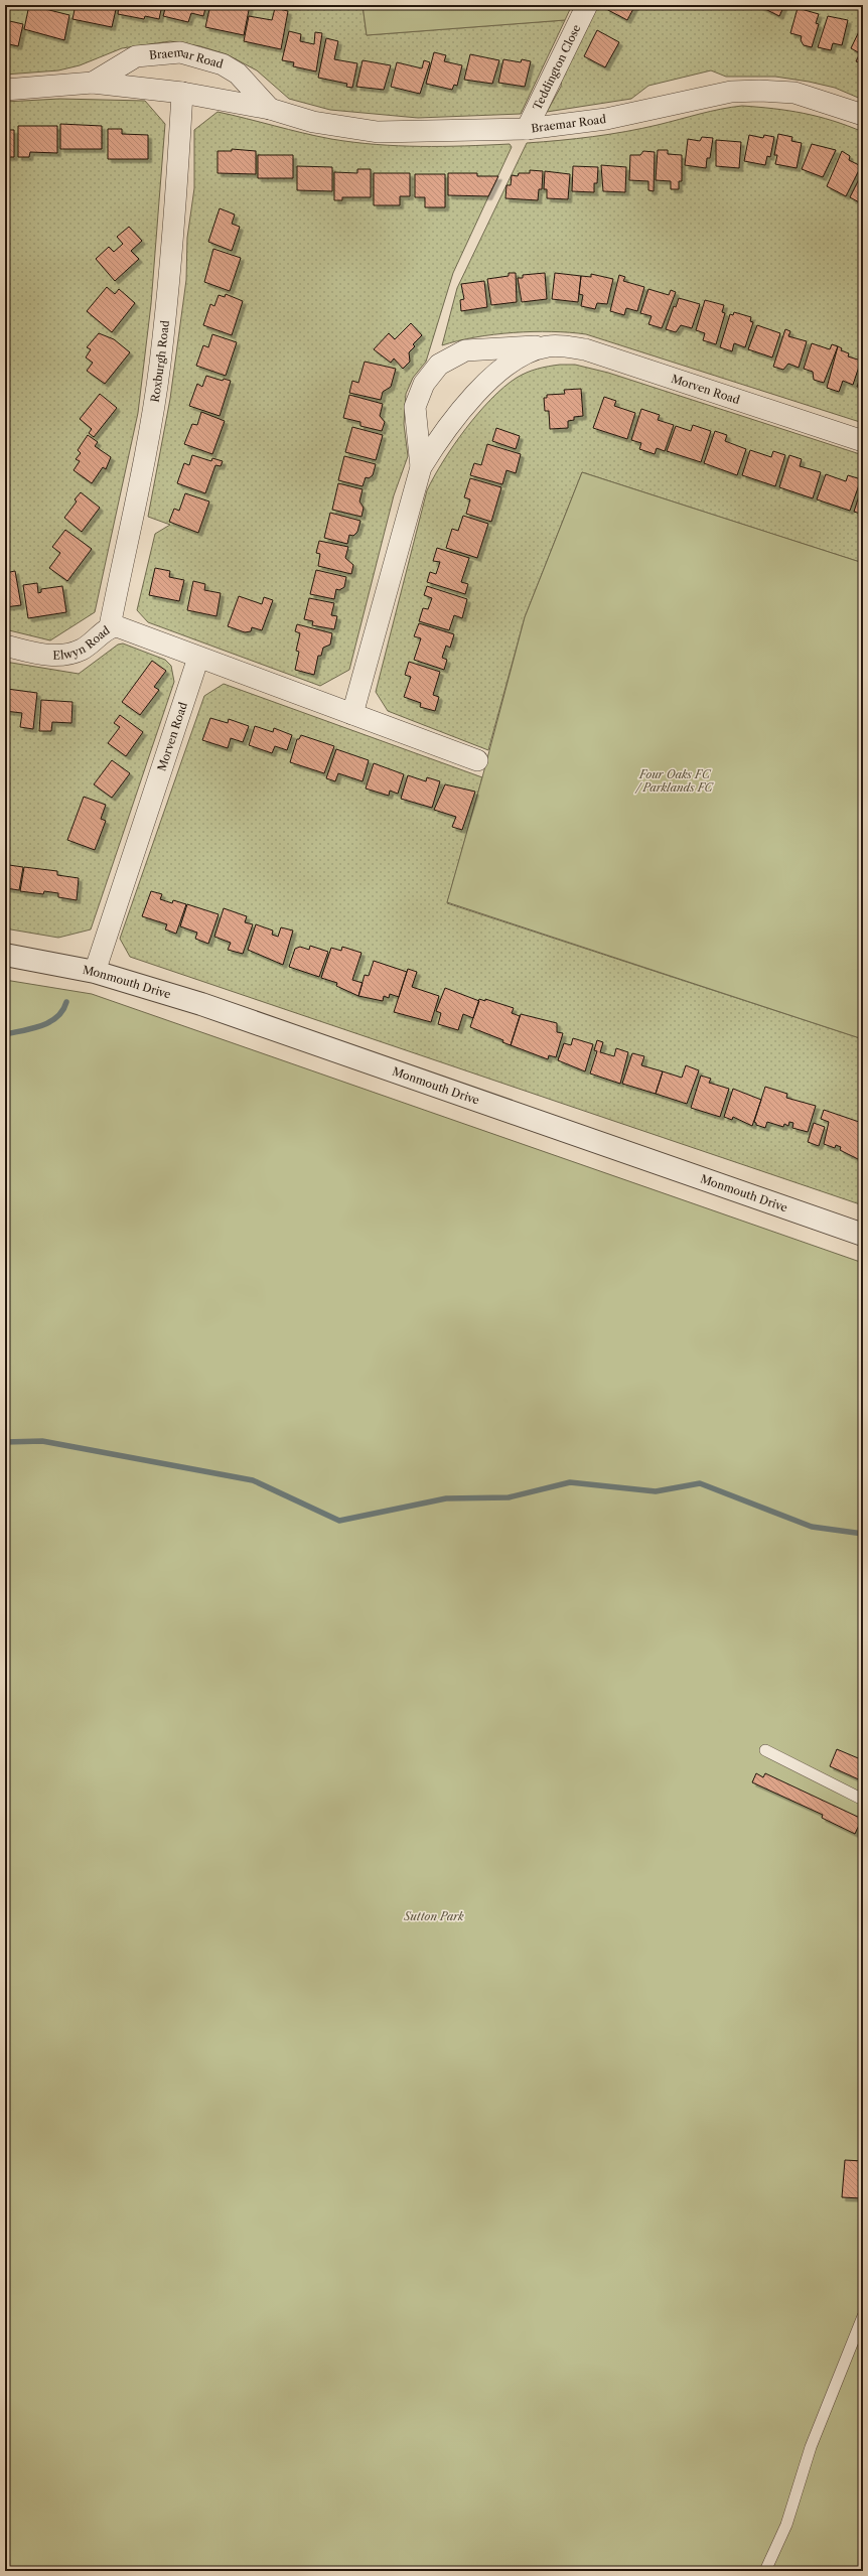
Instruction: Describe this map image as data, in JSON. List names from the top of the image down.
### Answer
{
  "streets": {
    "street": [
      "Braemar Road",
      "Teddington Close",
      "Roxburgh Road",
      "Morven Road",
      "Elwyn Road",
      "Monmouth Drive"
    ]
  },
  "crossings": [
    ["Braemar Road", "Teddington Close"],
    ["Braemar Road", "Roxburgh Road"],
    ["Roxburgh Road", "Elwyn Road"],
    ["Morven Road", "Elwyn Road"],
    ["Morven Road", "Monmouth Drive"]
  ],
  "parks": ["Four Oaks FC / Parklands FC", "Sutton Park"]
}
